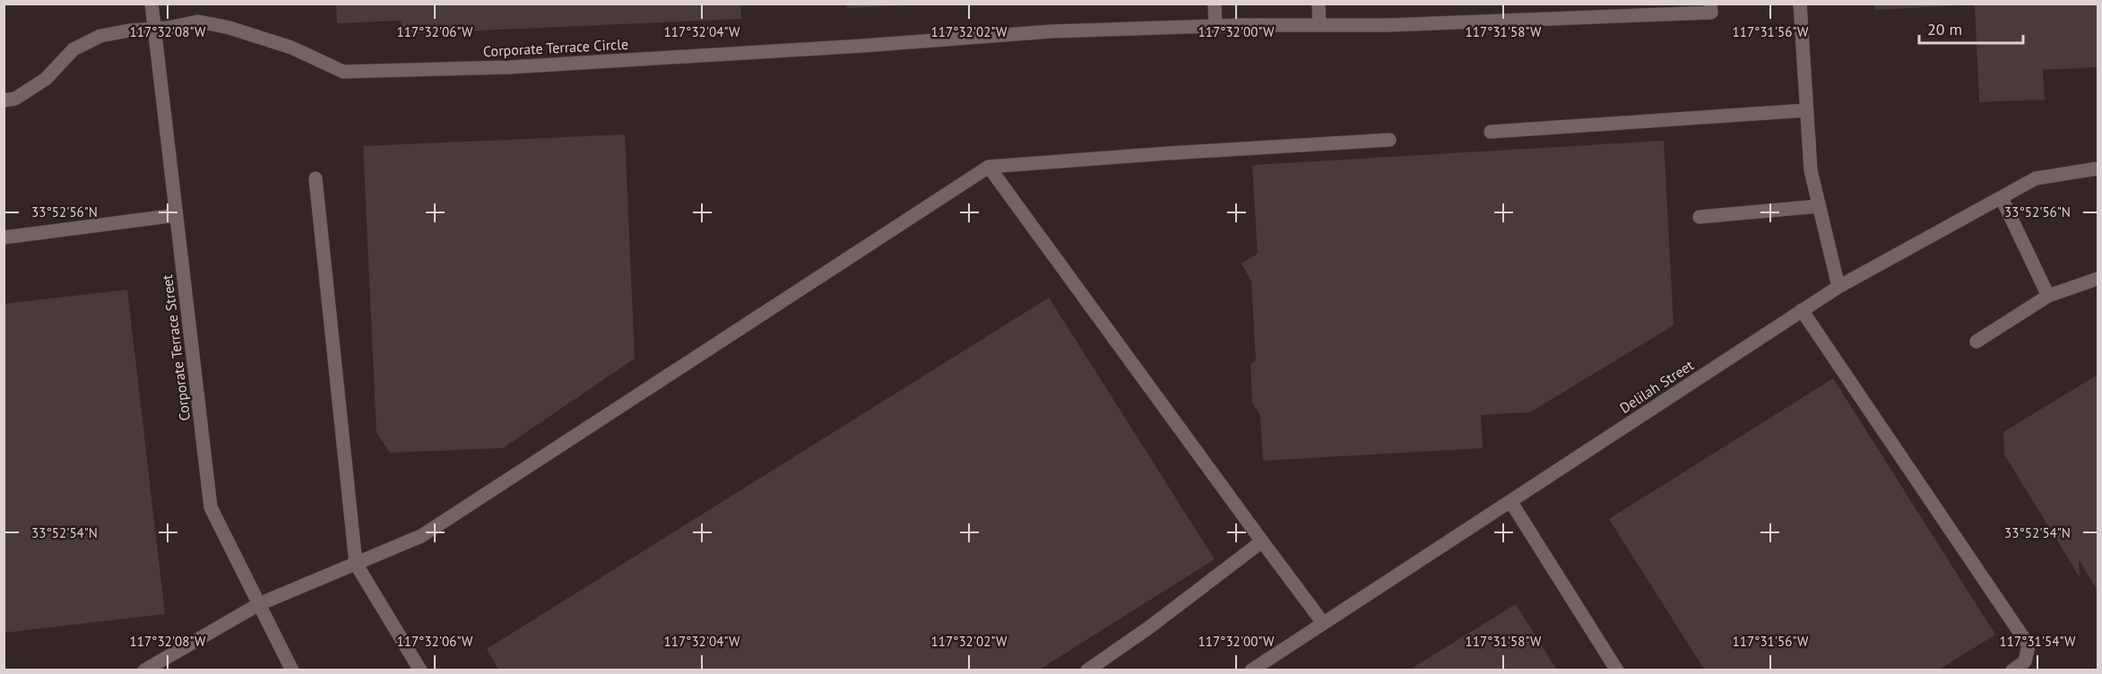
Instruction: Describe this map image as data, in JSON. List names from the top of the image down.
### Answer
{
  "streets": {
    "street": ["Corporate Terrace Circle", "Corporate Terrace Street", "Delilah Street"]
  },
  "crossings": [
    ["Corporate Terrace Circle", "Corporate Terrace Street"]
  ],
  "scale_bar": "20 m",
  "coordinates": [
    "117°32'08\"W",
    "117°32'06\"W",
    "117°32'04\"W",
    "117°32'02\"W",
    "117°32'00\"W",
    "117°31'58\"W",
    "117°31'56\"W",
    "33°52'56\"N",
    "33°52'54\"N",
    "117°31'54\"W"
  ]
}
